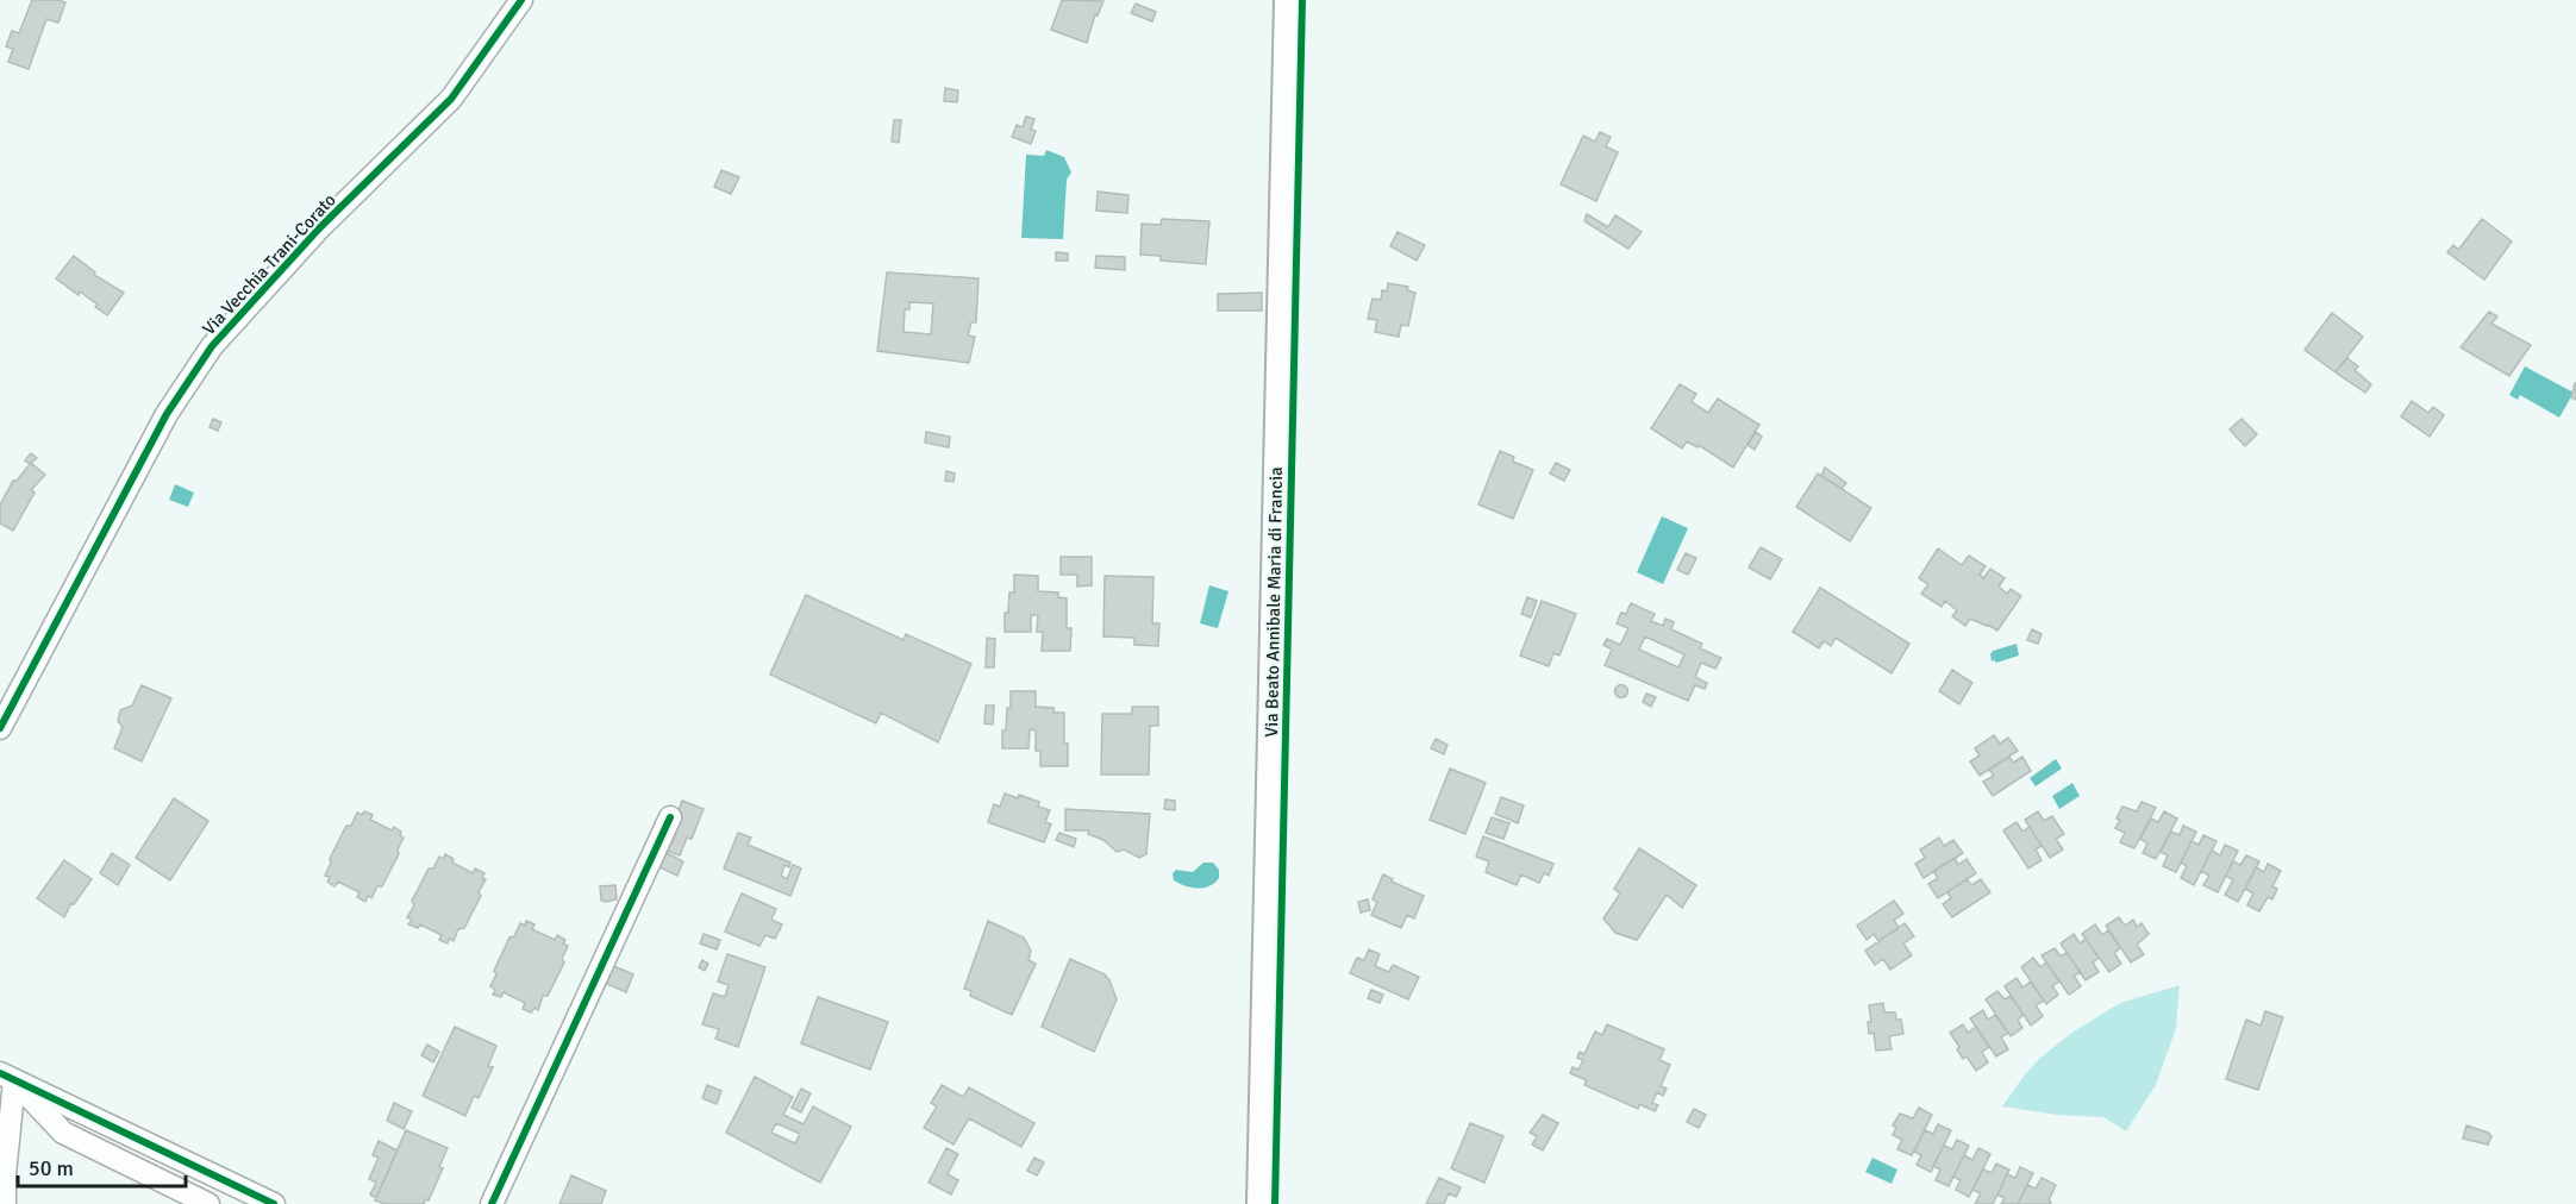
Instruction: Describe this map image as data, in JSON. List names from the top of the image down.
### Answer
{
  "streets": {
    "main road": ["Via Beato Annibale Maria di Francia"],
    "street": ["Via Vecchia Trani-Corato"]
  },
  "scale_bar": "50 m"
}
